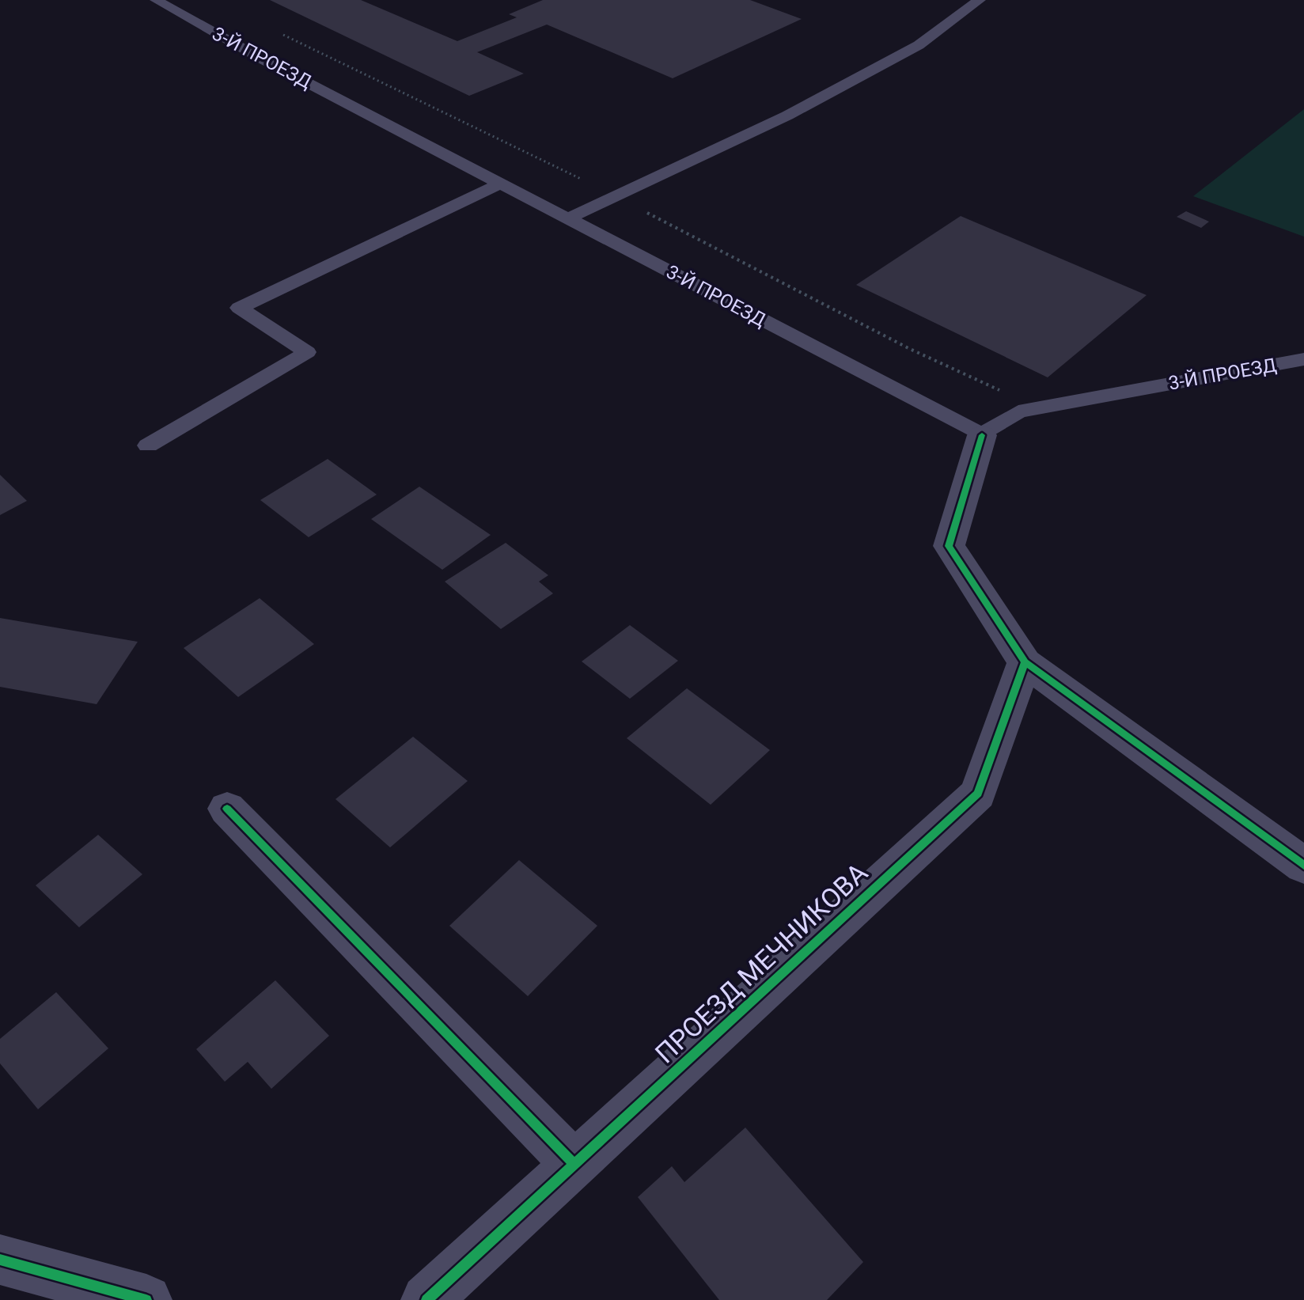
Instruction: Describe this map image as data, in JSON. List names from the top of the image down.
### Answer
{
  "streets": {
    "street": ["ПРОЕЗД МЕЧНИКОВА"],
    "lane": ["3-Й ПРОЕЗД"]
  }
}
